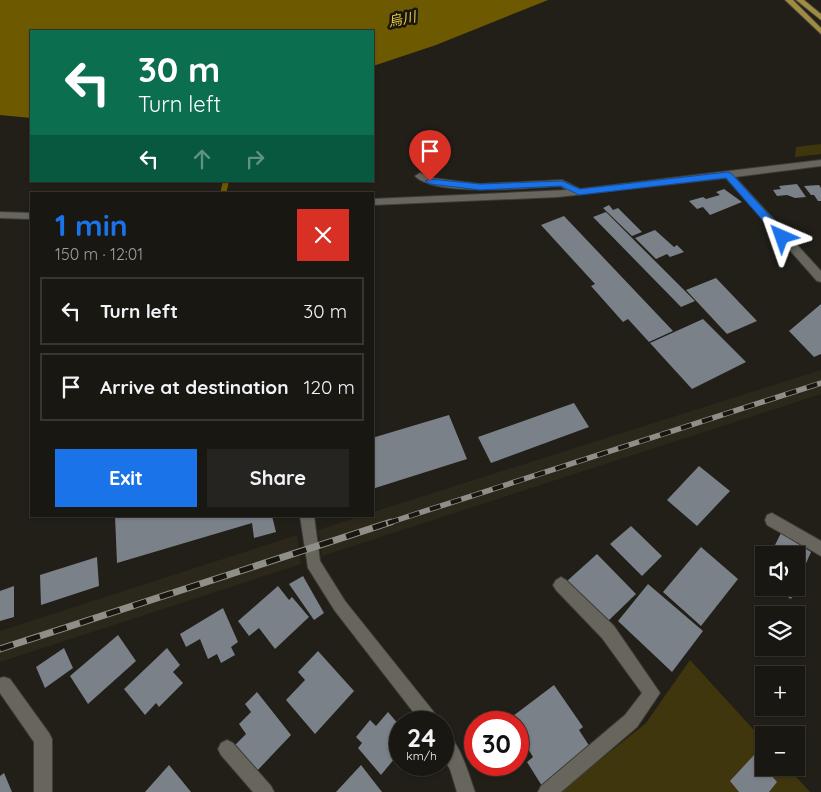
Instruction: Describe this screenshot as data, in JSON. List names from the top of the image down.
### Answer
{
  "water": ["烏川"],
  "page": {
    "turn": ["30 m", "Turn left"],
    "heading": ["1 min", "150 m · 12:01"],
    "list": [
      {
        "name": "Turn left",
        "value": "30 m"
      },
      {
        "name": "Arrive at destination",
        "value": "120 m"
      }
    ],
    "buttons": ["Exit", "Share"],
    "map_buttons": ["+", "−"],
    "speed": "24 km/h",
    "limit": "30"
  }
}
